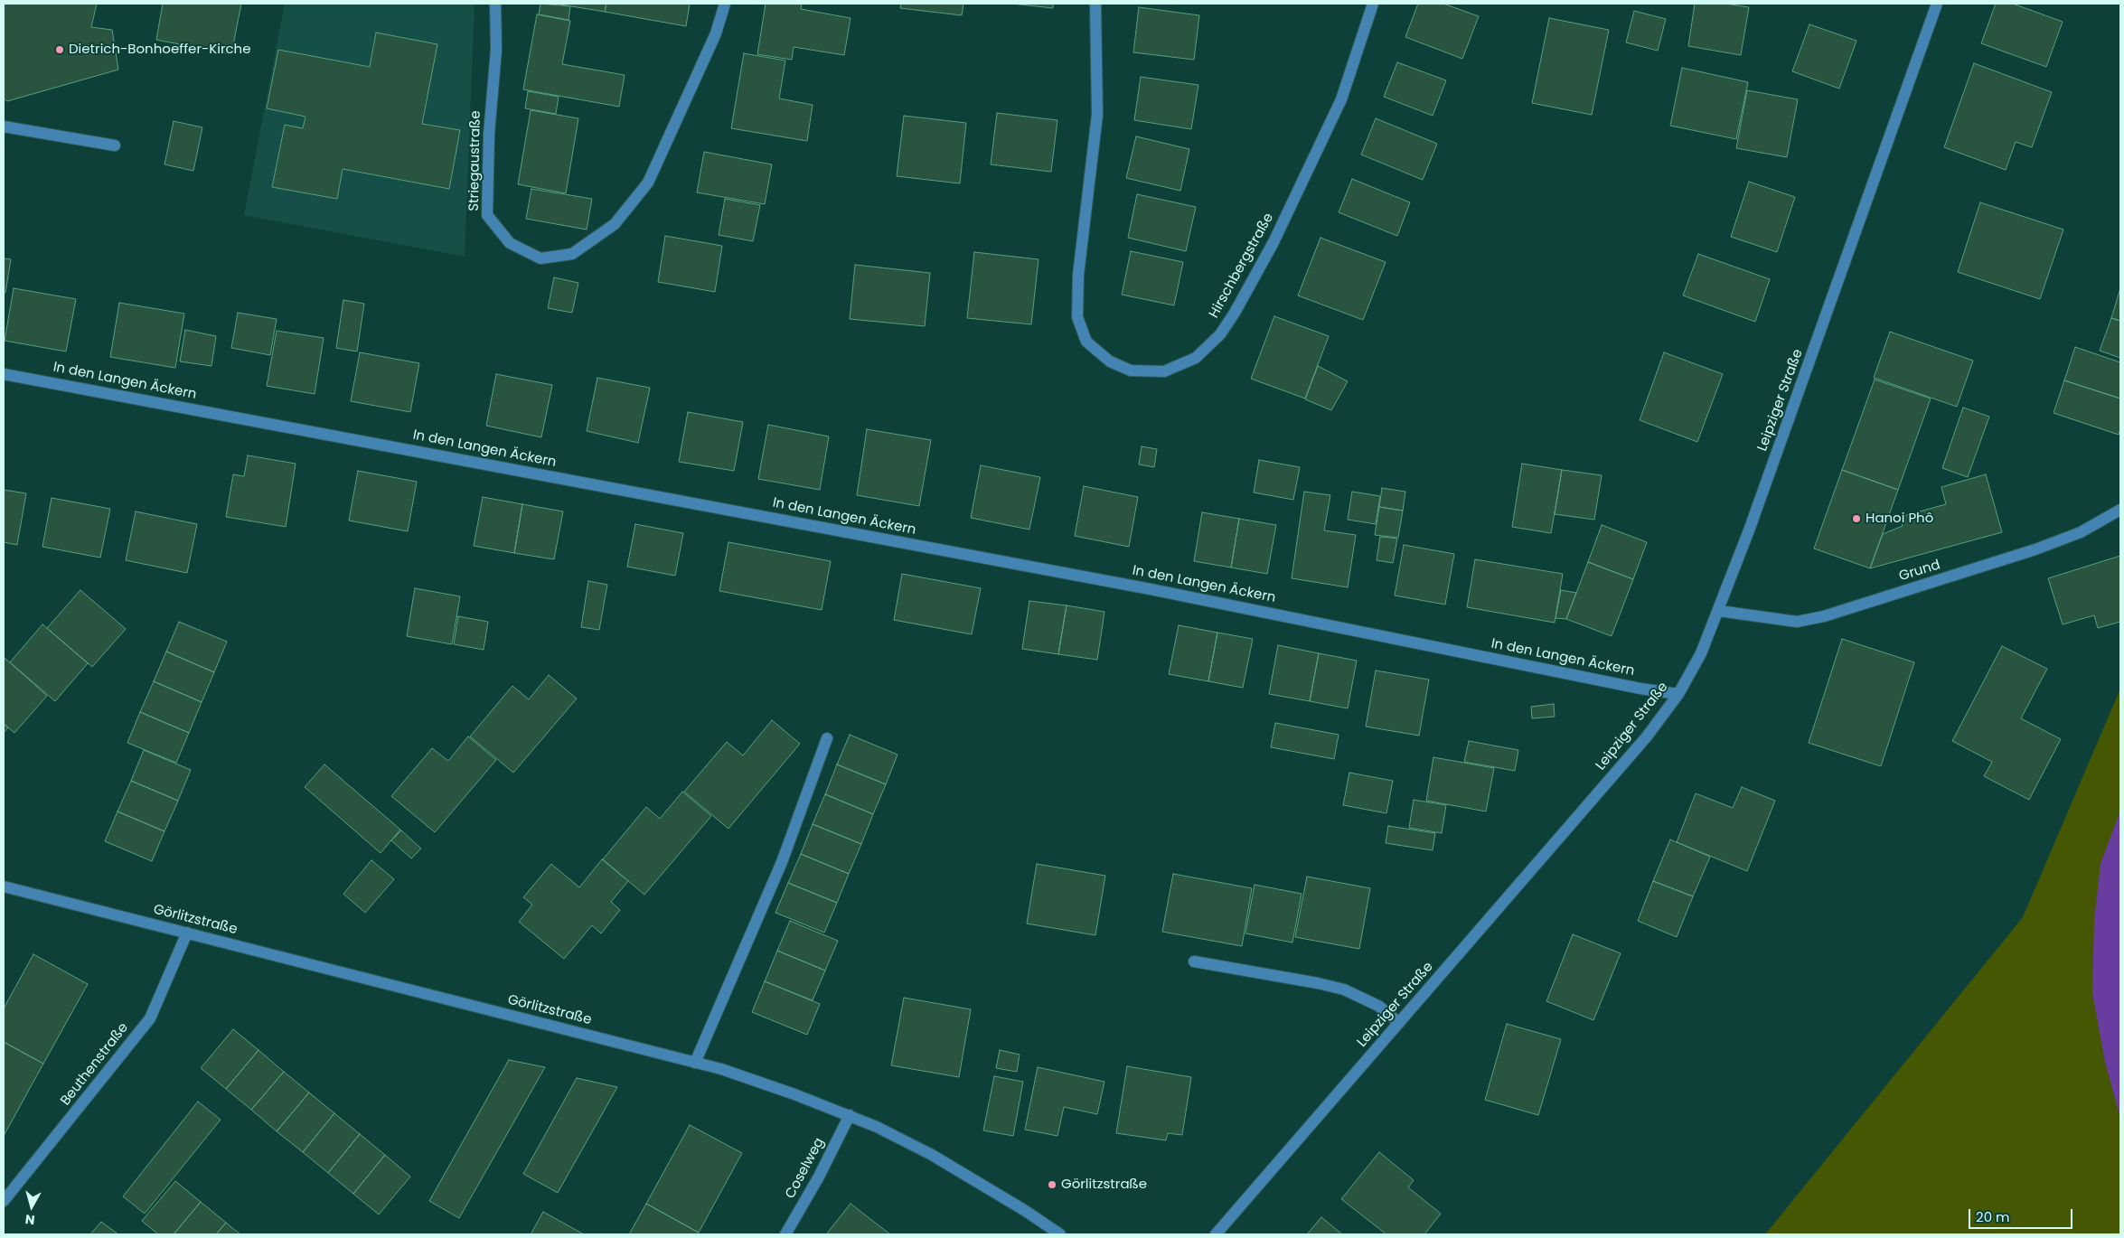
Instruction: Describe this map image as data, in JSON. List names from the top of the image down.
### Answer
{
  "streets": {
    "street": [
      "Striegaustraße",
      "Hirschbergstraße",
      "In den Langen Äckern",
      "Leipziger Straße",
      "Grund",
      "Görlitzstraße",
      "Beuthenstraße",
      "Coselweg"
    ]
  },
  "crossings": [
    ["In den Langen Äckern", "Leipziger Straße"],
    ["Leipziger Straße", "Grund"],
    ["Görlitzstraße", "Beuthenstraße"],
    ["Görlitzstraße", "Coselweg"]
  ],
  "places": ["Dietrich-Bonhoeffer-Kirche", "Hanoi Phô", "Görlitzstraße"],
  "scale_bar": "20 m",
  "north": "bottom"
}
